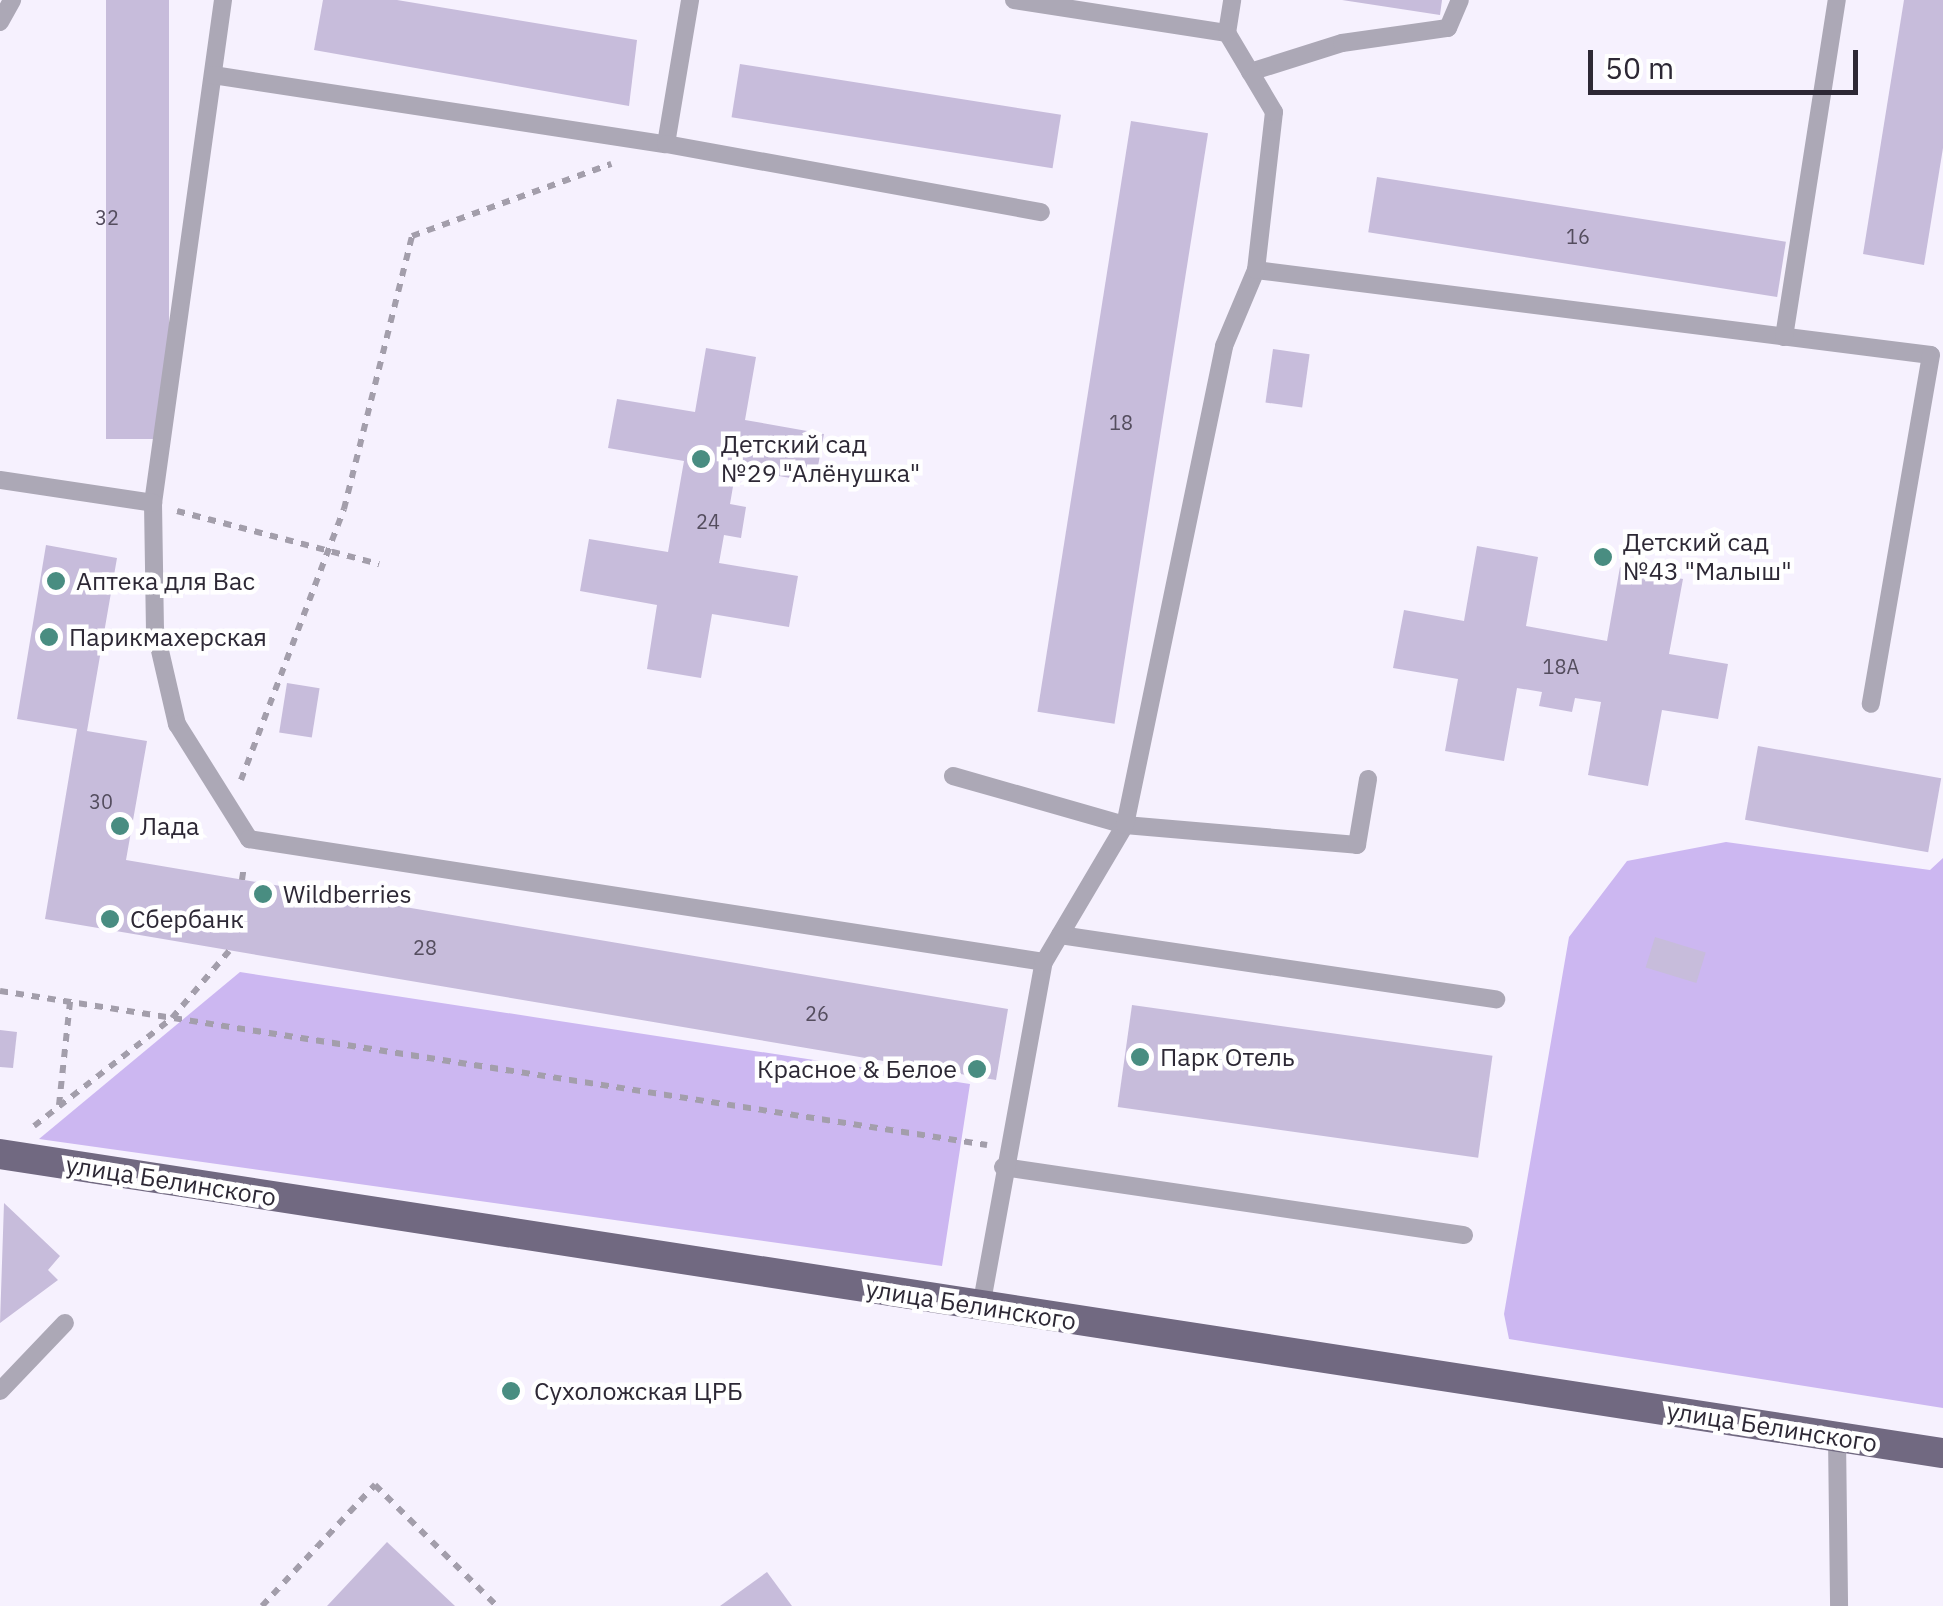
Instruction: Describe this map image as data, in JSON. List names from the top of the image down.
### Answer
{
  "streets": {
    "main road": ["улица Белинского"]
  },
  "places": [
    "Детский сад №29 \"Алёнушка\"",
    "Детский сад №43 \"Малыш\"",
    "Аптека для Вас",
    "Парикмахерская",
    "Лада",
    "Wildberries",
    "Сбербанк",
    "Парк Отель",
    "Красное & Белое",
    "Сухоложская ЦРБ"
  ],
  "house_numbers": [
    "32",
    "16",
    "18",
    "24",
    "18А",
    "30",
    "28",
    "26"
  ],
  "scale_bar": "50 m"
}
